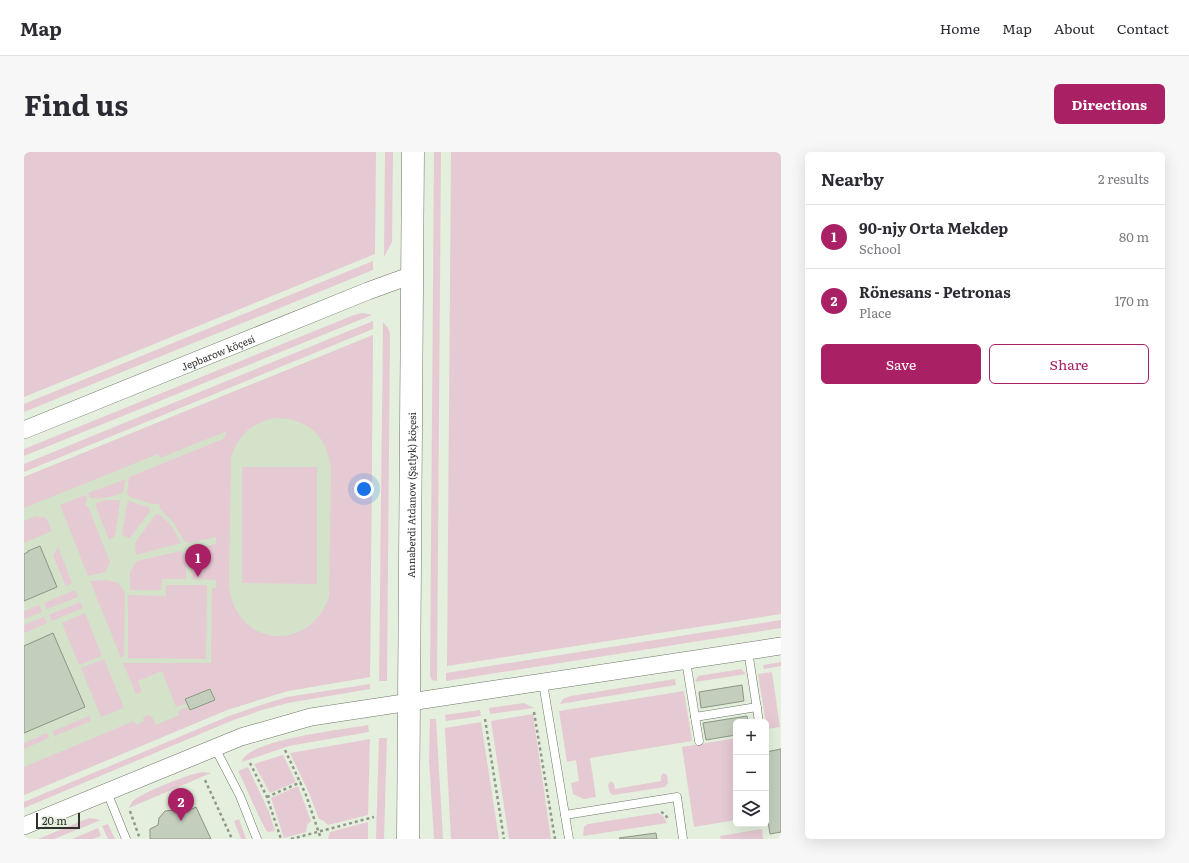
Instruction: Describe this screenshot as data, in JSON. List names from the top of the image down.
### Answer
{
  "streets": {
    "street": ["Jepbarow köçesi", "Annaberdi Atdanow (Şatlyk) köçesi"]
  },
  "crossings": [
    ["Jepbarow köçesi", "Annaberdi Atdanow (Şatlyk) köçesi"]
  ],
  "scale_bar": "20 m",
  "page": {
    "header": "Map",
    "nav": [
      "Home",
      "Map",
      "About",
      "Contact"
    ],
    "title": "Find us",
    "buttons": [
      "Directions",
      ["Save", "Share"]
    ],
    "heading": ["Nearby", "2 results"],
    "list": [
      {
        "mark": "1",
        "name": "90-njy Orta Mekdep",
        "note": "School",
        "value": "80 m"
      },
      {
        "mark": "2",
        "name": "Rönesans - Petronas",
        "note": "Place",
        "value": "170 m"
      }
    ],
    "pins": ["1", "2"],
    "map_buttons": ["+", "−"],
    "scale": "20 m"
  }
}
